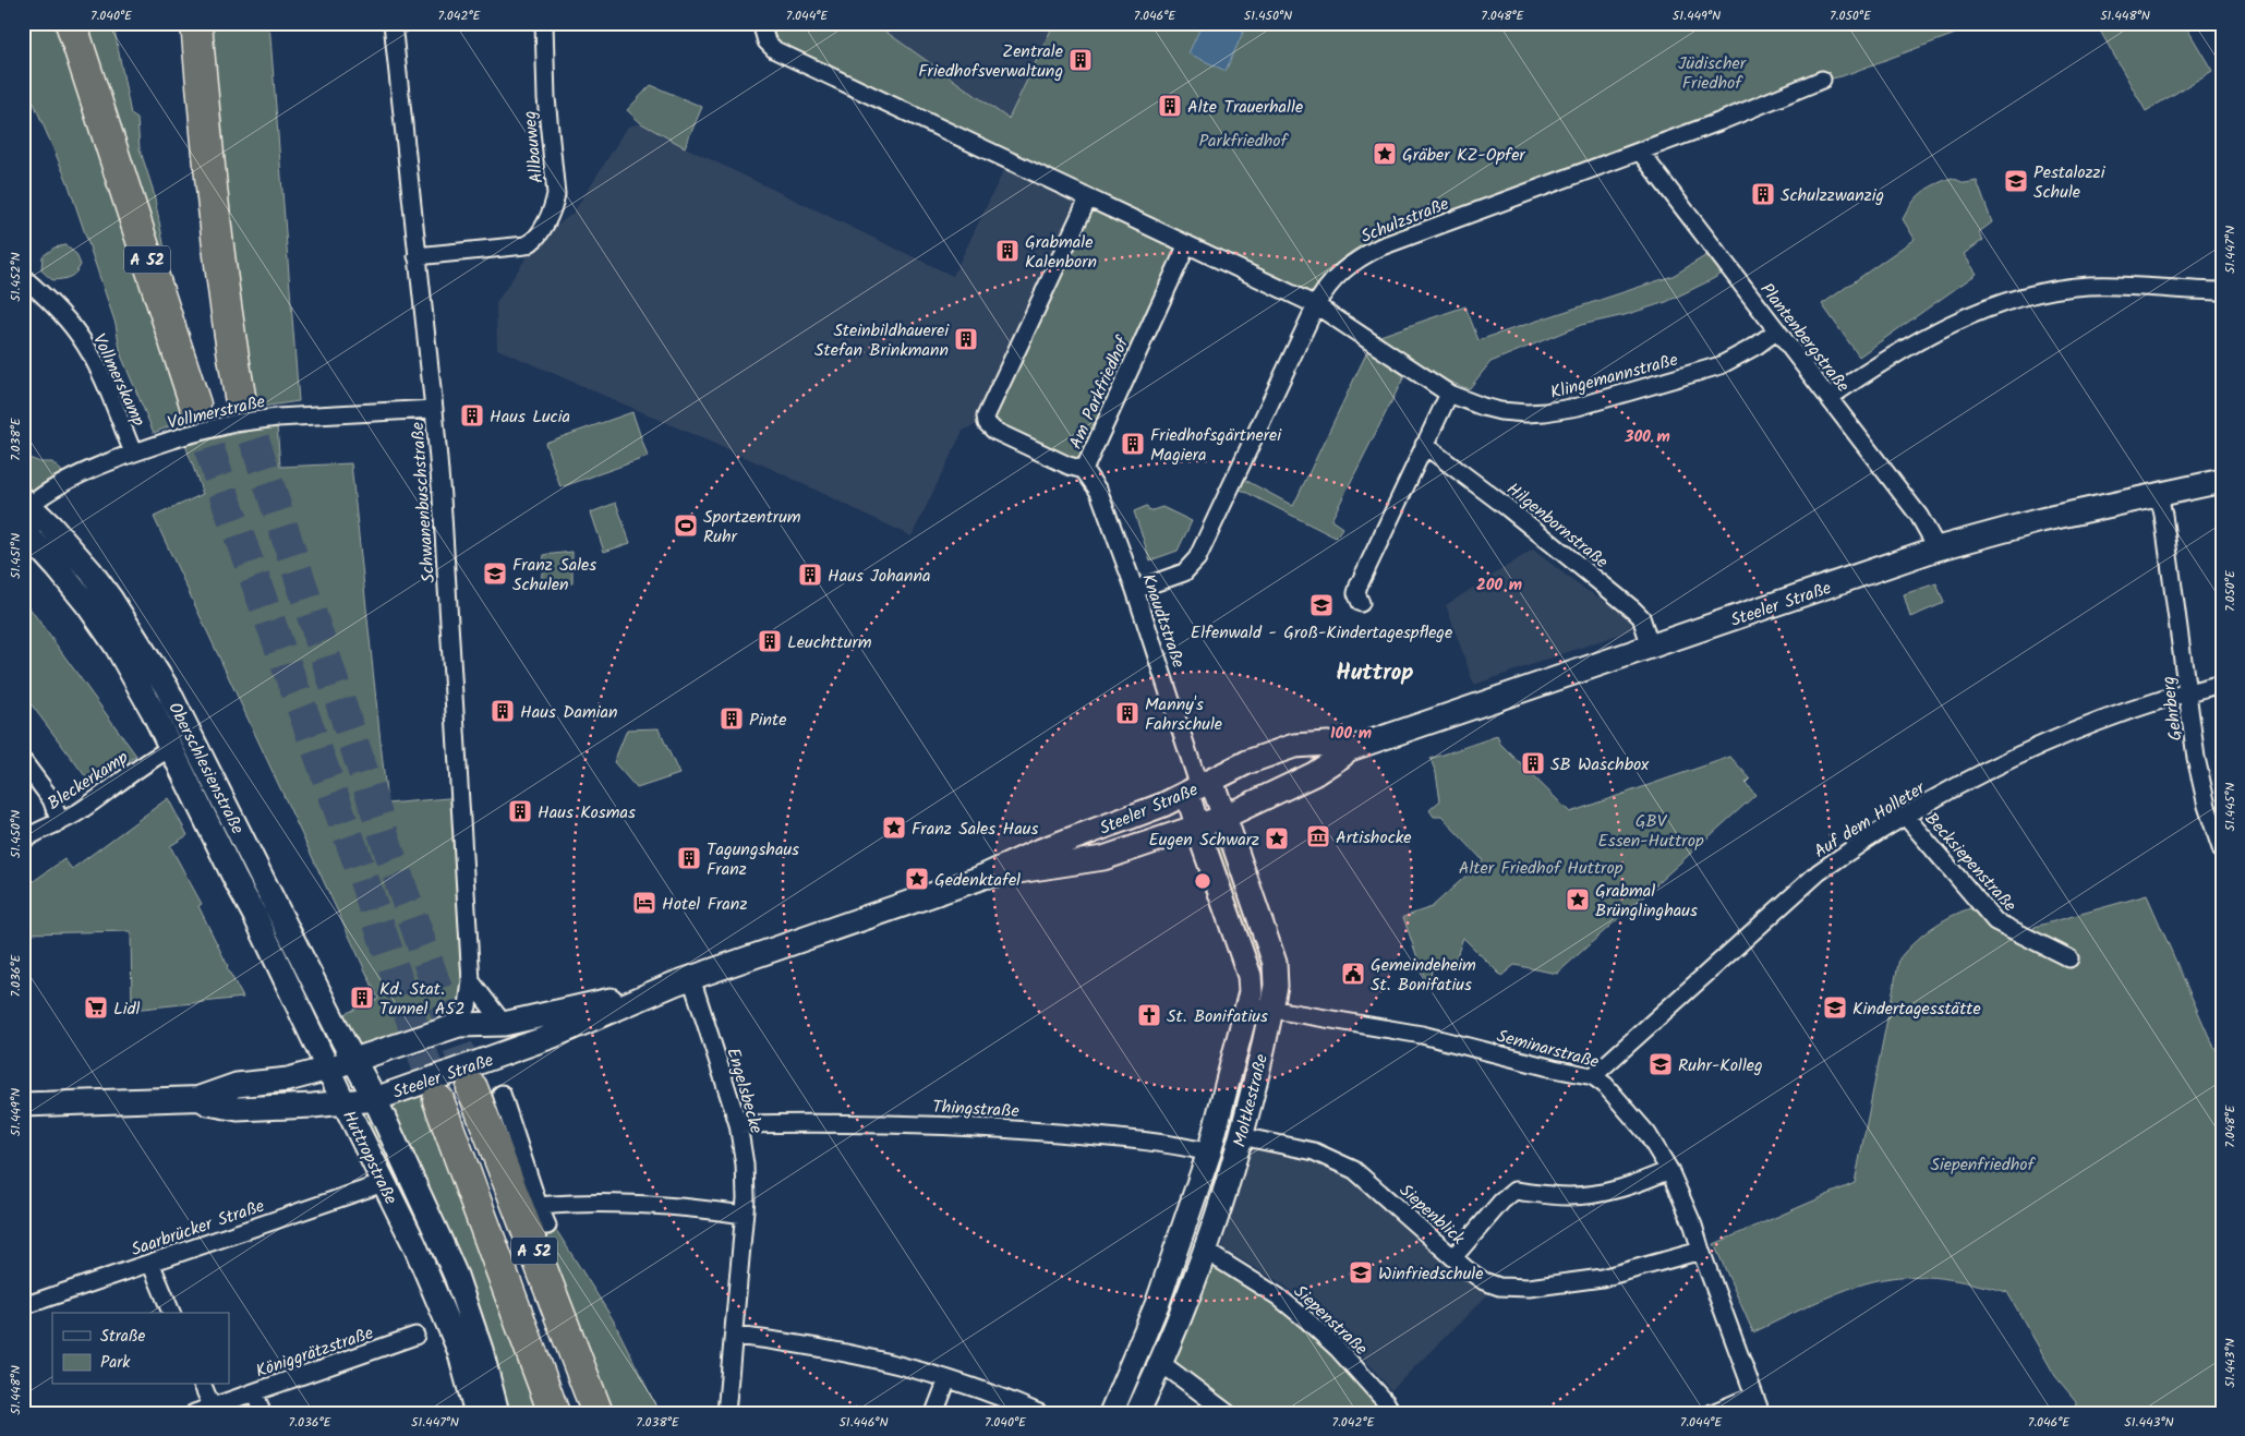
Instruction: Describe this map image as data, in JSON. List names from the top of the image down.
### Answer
{
  "streets": {
    "highway": ["A 52"],
    "main road": [
      "Steeler Straße",
      "Oberschlesienstraße",
      "Moltkestraße",
      "Huttropstraße"
    ],
    "street": [
      "Allbauweg",
      "Schulzstraße",
      "Plantenbergstraße",
      "Klingemannstraße",
      "Vollmerskamp",
      "Am Parkfriedhof",
      "Vollmerstraße",
      "Schwanenbuschstraße",
      "Hilgenbornstraße",
      "Knaudtstraße",
      "Gehrberg",
      "Bleckerkamp",
      "Auf dem Holleter",
      "Becksiepenstraße",
      "Seminarstraße",
      "Engelsbecke",
      "Thingstraße",
      "Siepenblick",
      "Saarbrücker Straße",
      "Siepenstraße",
      "Königgrätzstraße"
    ]
  },
  "crossings": [
    ["Allbauweg", "Schwanenbuschstraße"],
    ["Schulzstraße", "Plantenbergstraße"],
    ["Schulzstraße", "Klingemannstraße"],
    ["Schulzstraße", "Knaudtstraße"],
    ["Plantenbergstraße", "Klingemannstraße"],
    ["Plantenbergstraße", "Steeler Straße"],
    ["Vollmerskamp", "Vollmerstraße"],
    ["Am Parkfriedhof", "Knaudtstraße"],
    ["Vollmerstraße", "Schwanenbuschstraße"],
    ["Vollmerstraße", "Oberschlesienstraße"],
    ["Schwanenbuschstraße", "Steeler Straße"],
    ["Hilgenbornstraße", "Steeler Straße"],
    ["Steeler Straße", "Knaudtstraße"],
    ["Steeler Straße", "Gehrberg"],
    ["Steeler Straße", "Oberschlesienstraße"],
    ["Steeler Straße", "Engelsbecke"],
    ["Steeler Straße", "Moltkestraße"],
    ["Steeler Straße", "Huttropstraße"],
    ["Knaudtstraße", "Moltkestraße"],
    ["Gehrberg", "Auf dem Holleter"],
    ["Oberschlesienstraße", "Bleckerkamp"],
    ["Oberschlesienstraße", "Huttropstraße"],
    ["Auf dem Holleter", "Becksiepenstraße"],
    ["Auf dem Holleter", "Seminarstraße"],
    ["Seminarstraße", "Moltkestraße"],
    ["Seminarstraße", "Siepenblick"],
    ["Engelsbecke", "Thingstraße"],
    ["Moltkestraße", "Thingstraße"],
    ["Moltkestraße", "Siepenblick"],
    ["Moltkestraße", "Siepenstraße"],
    ["Huttropstraße", "Saarbrücker Straße"]
  ],
  "districts": ["Huttrop"],
  "parks": [
    "Jüdischer Friedhof",
    "Parkfriedhof",
    "GBV Essen-Huttrop",
    "Alter Friedhof Huttrop",
    "Siepenfriedhof"
  ],
  "places": {
    "building": [
      "Zentrale Friedhofsverwaltung",
      "Alte Trauerhalle",
      "Schulzzwanzig",
      "Grabmale Kalenborn",
      "Steinbildhauerei Stefan Brinkmann",
      "Haus Lucia",
      "Friedhofsgärtnerei Magiera",
      "Haus Johanna",
      "Leuchtturm",
      "Haus Damian",
      "Manny's Fahrschule",
      "Pinte",
      "SB Waschbox",
      "Haus Kosmas",
      "Tagungshaus Franz",
      "Kd. Stat. Tunnel A52"
    ],
    "place": [
      "Gräber KZ-Opfer",
      "Franz Sales Haus",
      "Eugen Schwarz",
      "Gedenktafel",
      "Grabmal Brünglinghaus"
    ],
    "school or university": [
      "Pestalozzi Schule",
      "Franz Sales Schulen",
      "Elfenwald - Groß-Kindertagespflege",
      "Kindertagesstätte",
      "Ruhr-Kolleg",
      "Winfriedschule"
    ],
    "sports": ["Sportzentrum Ruhr"],
    "museum": ["Artishocke"],
    "hotel": ["Hotel Franz"],
    "public building": ["Gemeindeheim St. Bonifatius"],
    "supermarket": ["Lidl"],
    "church": ["St. Bonifatius"]
  },
  "legend": ["Straße", "Park"],
  "coordinates": [
    "7.040°E",
    "7.042°E",
    "7.044°E",
    "7.046°E",
    "51.450°N",
    "7.048°E",
    "51.449°N",
    "7.050°E",
    "51.448°N",
    "51.447°N",
    "51.452°N",
    "7.038°E",
    "51.451°N",
    "51.445°N",
    "7.036°E",
    "51.443°N",
    "51.446°N"
  ],
  "rings": ["300 m", "200 m", "100 m"]
}
